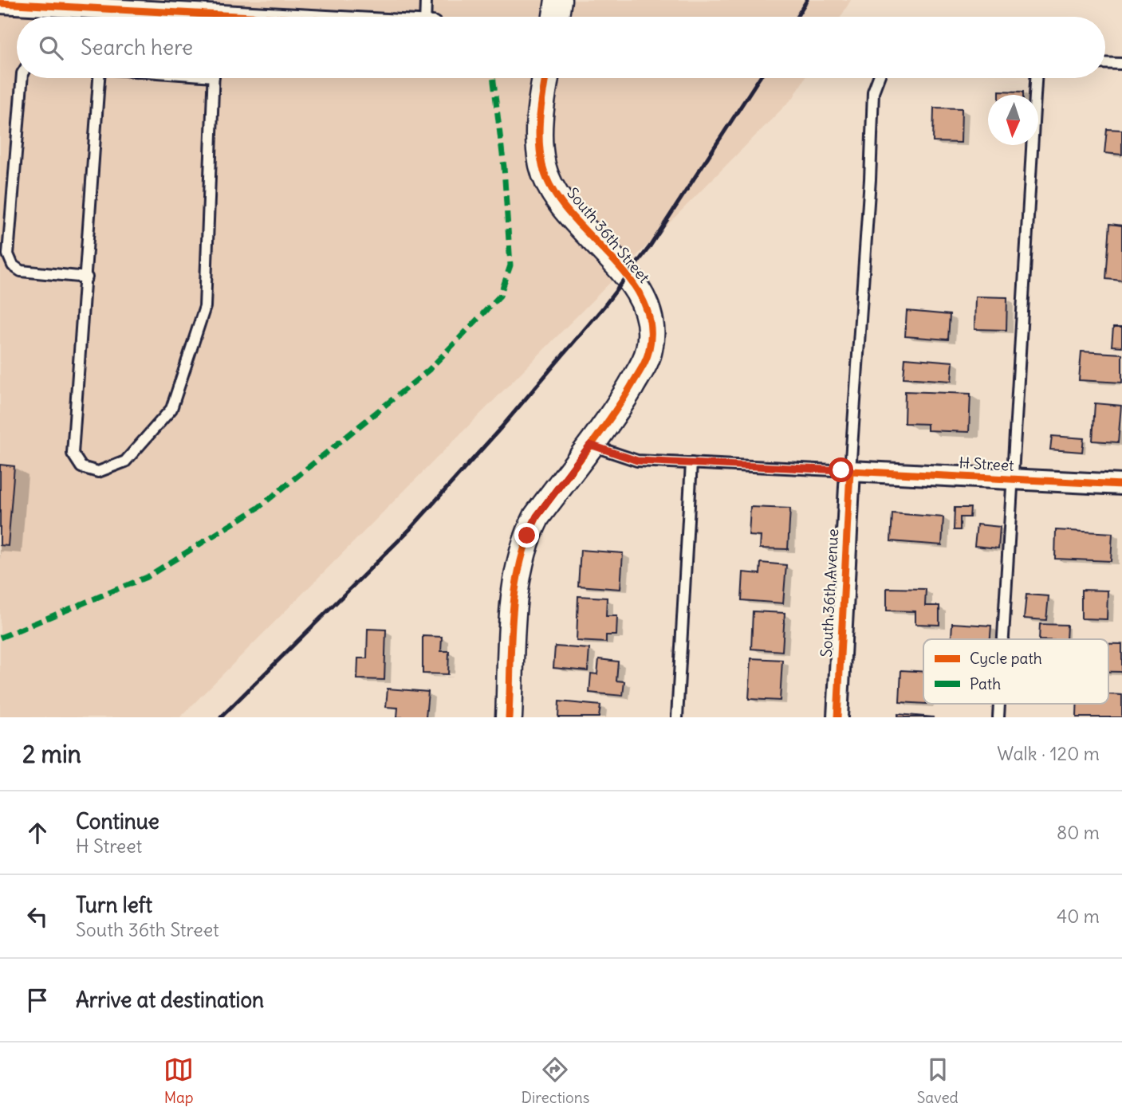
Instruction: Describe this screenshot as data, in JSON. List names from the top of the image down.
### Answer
{
  "streets": {
    "street": ["South 36th Street", "H Street", "South 36th Avenue"]
  },
  "crossings": [
    ["South 36th Street", "H Street"],
    ["H Street", "South 36th Avenue"]
  ],
  "legend": ["Cycle path", "Path"],
  "north": "bottom",
  "page": {
    "search": "Search here",
    "heading": ["2 min", "Walk · 120 m"],
    "list": [
      ["Continue", "H Street", "80 m"],
      ["Turn left", "South 36th Street", "40 m"],
      "Arrive at destination"
    ],
    "nav": ["Map", "Directions", "Saved"]
  }
}
